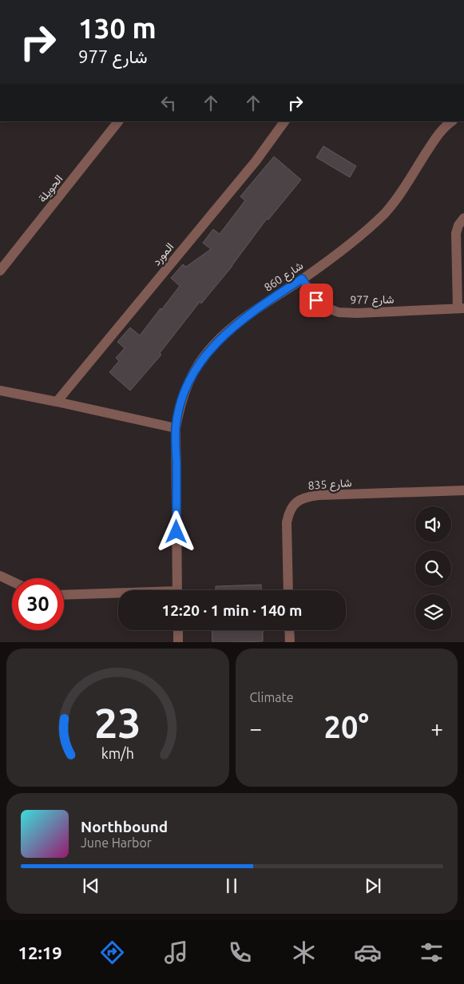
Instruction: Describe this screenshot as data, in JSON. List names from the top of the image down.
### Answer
{
  "streets": {
    "street": [
      "الحويلة",
      "المورد",
      "شارع 860",
      "شارع 977",
      "شارع 835"
    ]
  },
  "crossings": [
    ["شارع 860", "شارع 977"]
  ],
  "page": {
    "turn": ["130 m", "شارع 977"],
    "limit": "30",
    "trip": "12:20 · 1 min · 140 m",
    "tile": "Climate",
    "heat": ["−", "20°", "+"],
    "song": ["Northbound", "June Harbor"],
    "tabs": "12:19",
    "gauge": ["23", "km/h"]
  }
}
